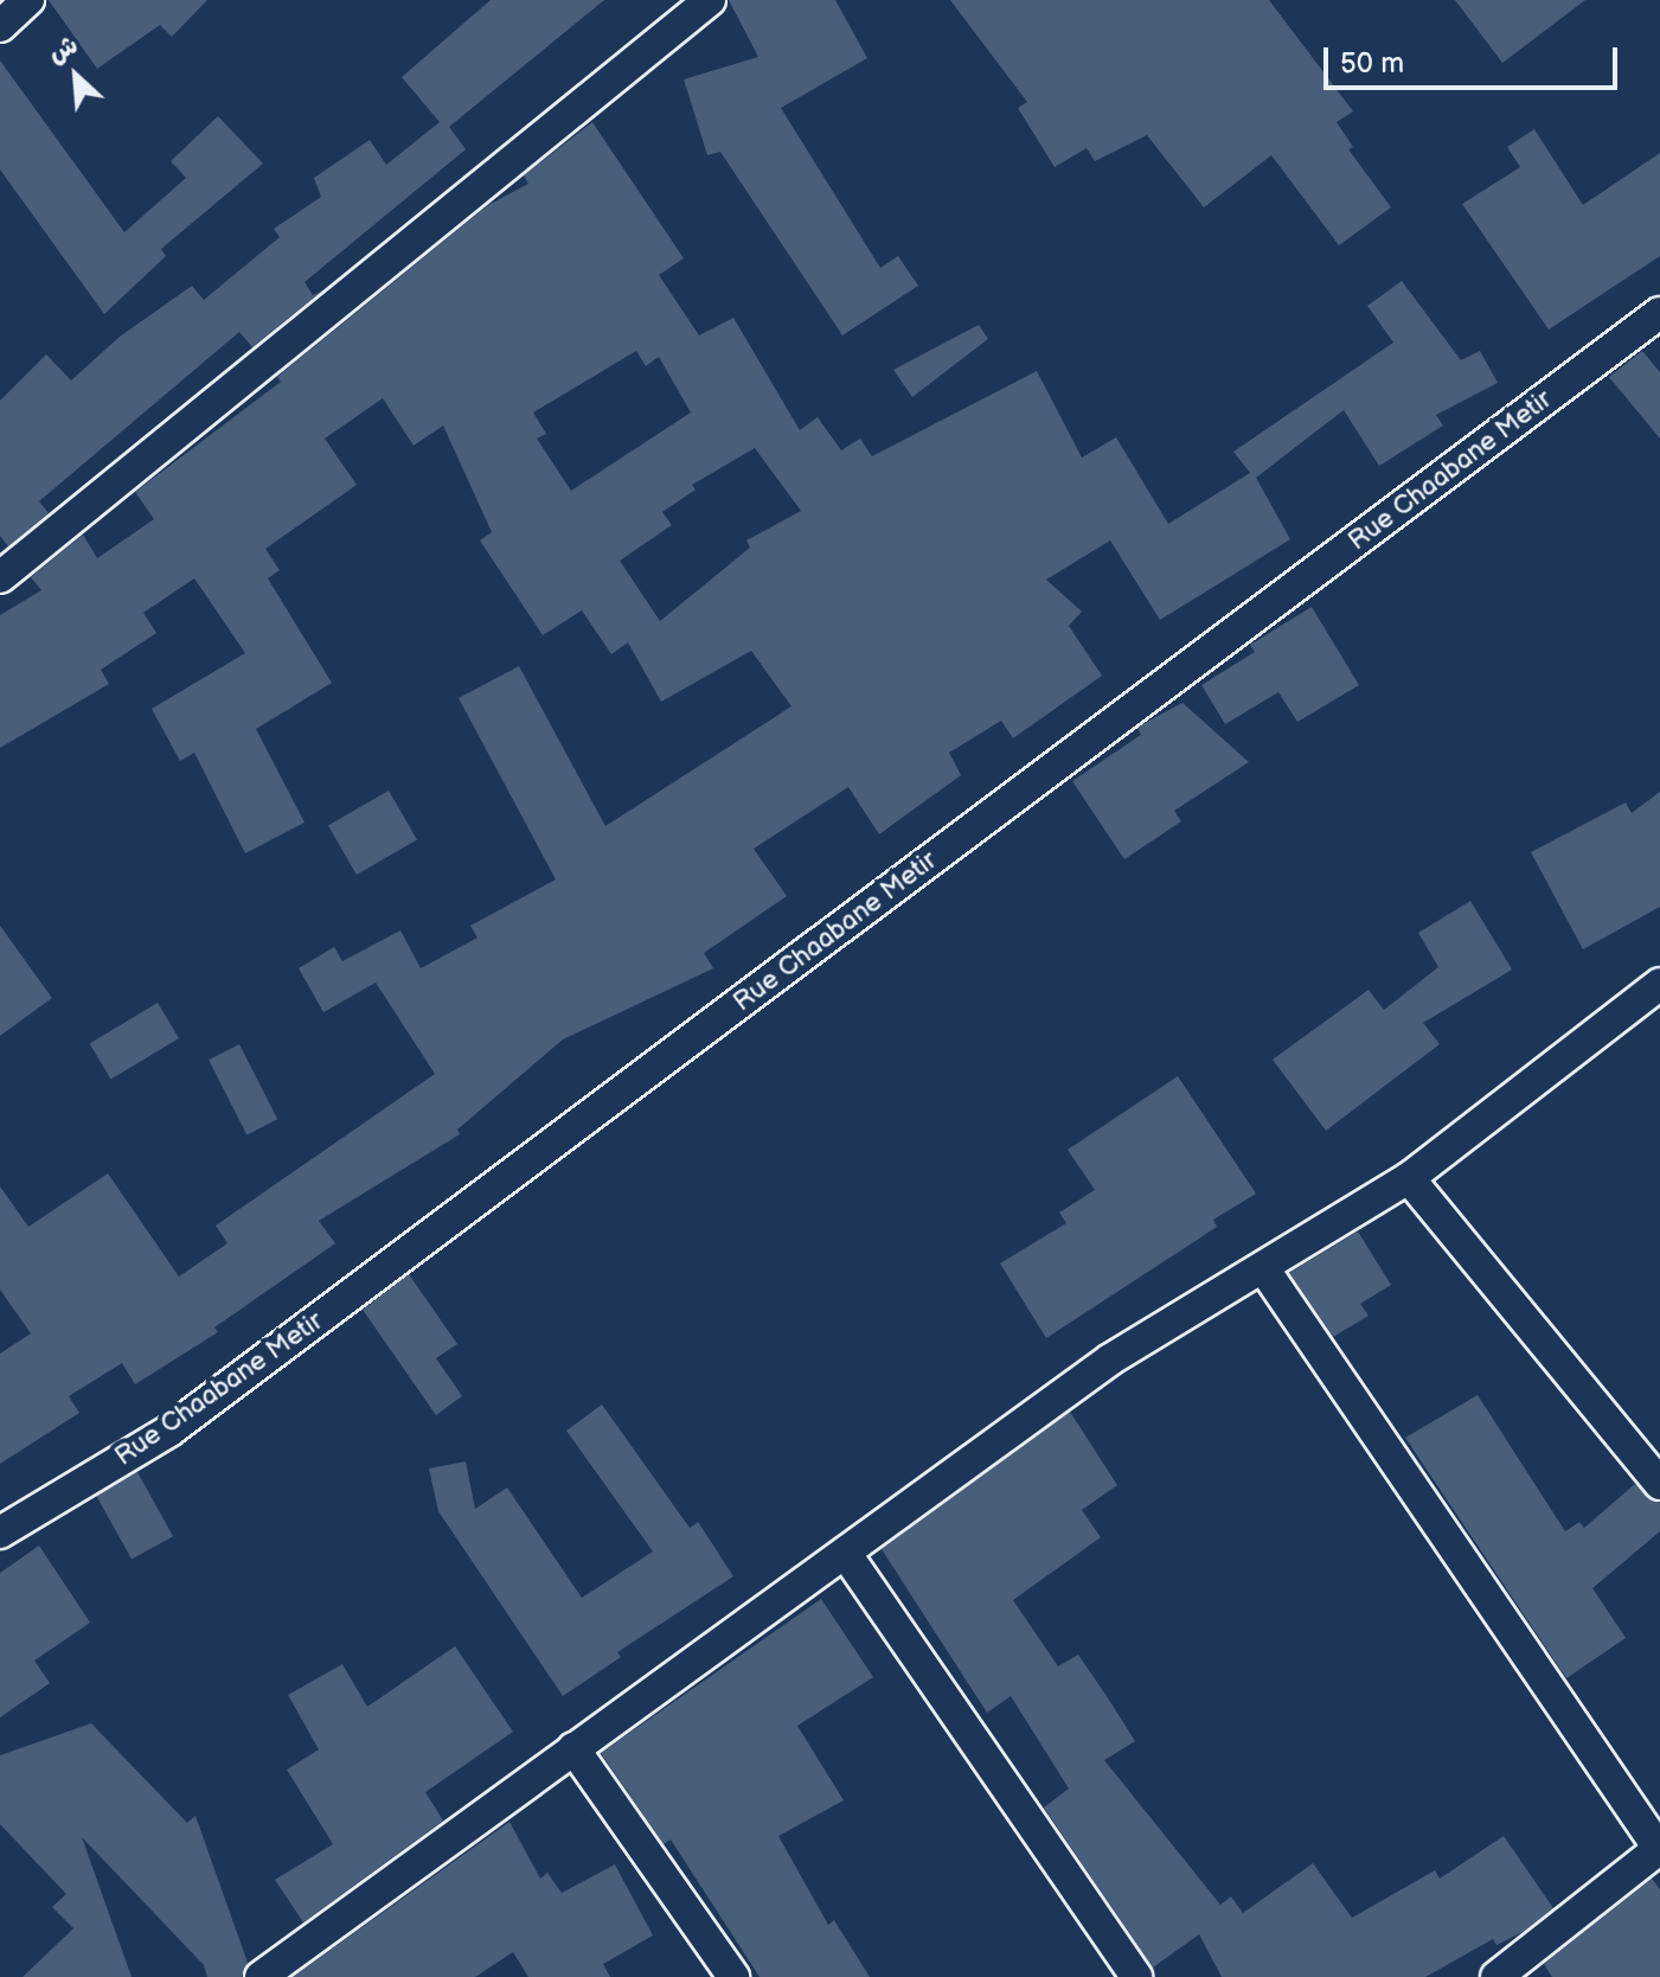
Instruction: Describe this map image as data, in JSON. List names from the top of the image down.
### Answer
{
  "streets": {
    "street": ["Rue Chaabane Metir"]
  },
  "scale_bar": "50 m",
  "north": "top left"
}
